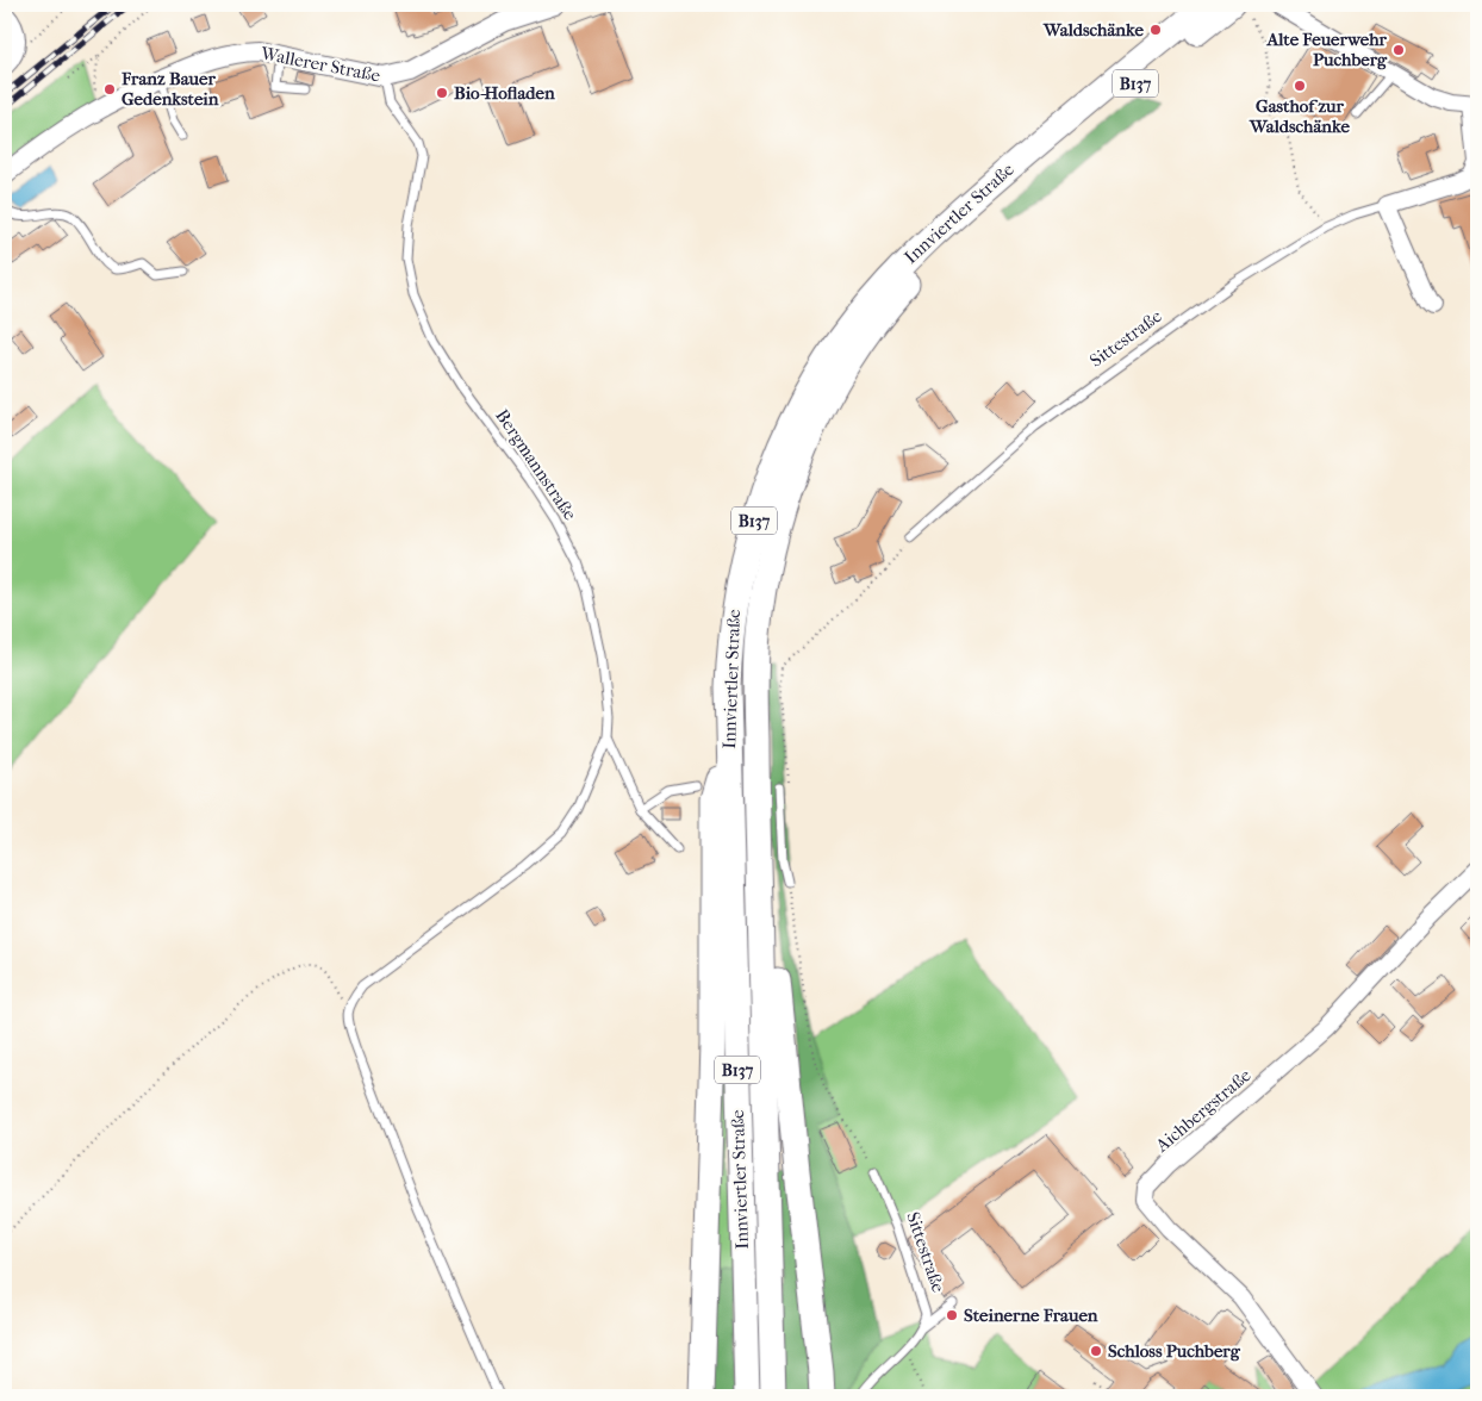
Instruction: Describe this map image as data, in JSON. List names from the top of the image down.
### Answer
{
  "streets": {
    "main road": ["B137", "Innviertler Straße"],
    "street": ["Wallerer Straße", "Sittestraße", "Aichbergstraße"],
    "lane": ["Bergmannstraße"]
  },
  "crossings": [
    ["Wallerer Straße", "Bergmannstraße"]
  ],
  "places": [
    "Waldschänke",
    "Alte Feuerwehr Puchberg",
    "Gasthof zur Waldschänke",
    "Franz Bauer Gedenkstein",
    "Bio-Hofladen",
    "Steinerne Frauen",
    "Schloss Puchberg"
  ]
}
